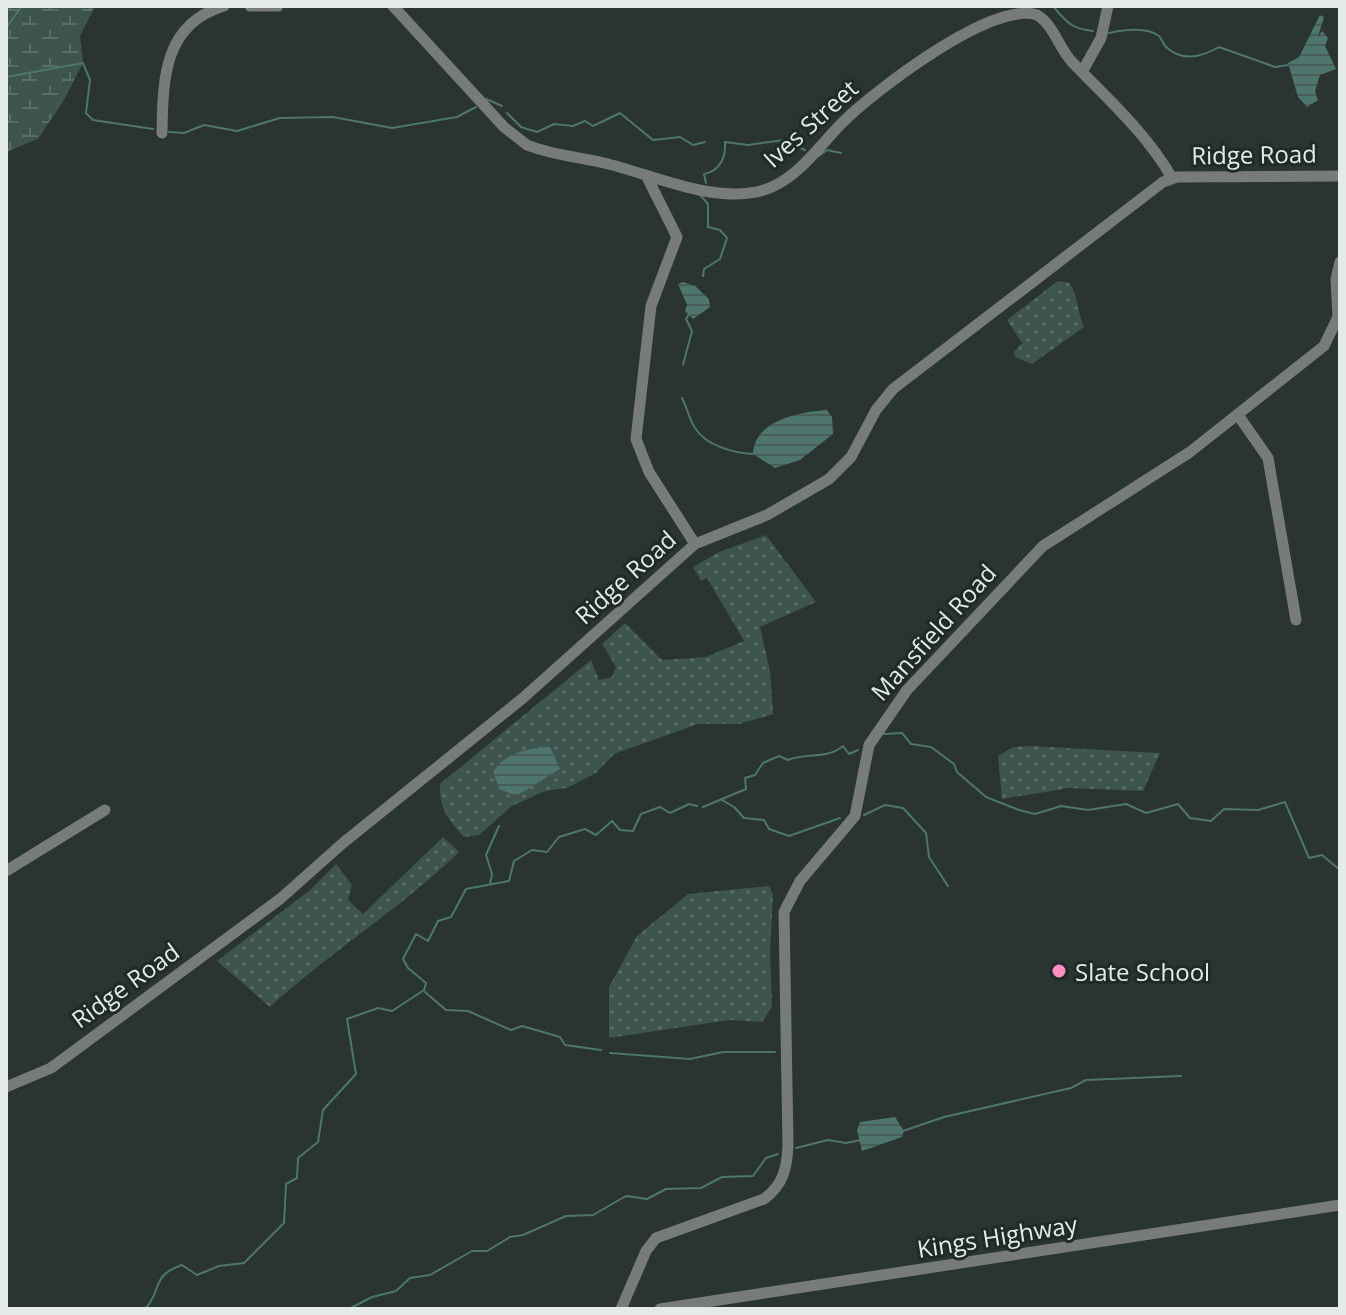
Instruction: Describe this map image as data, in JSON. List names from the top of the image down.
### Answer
{
  "streets": {
    "street": [
      "Ives Street",
      "Ridge Road",
      "Mansfield Road",
      "Kings Highway"
    ]
  },
  "crossings": [
    ["Ives Street", "Ridge Road"]
  ],
  "places": ["Slate School"]
}
